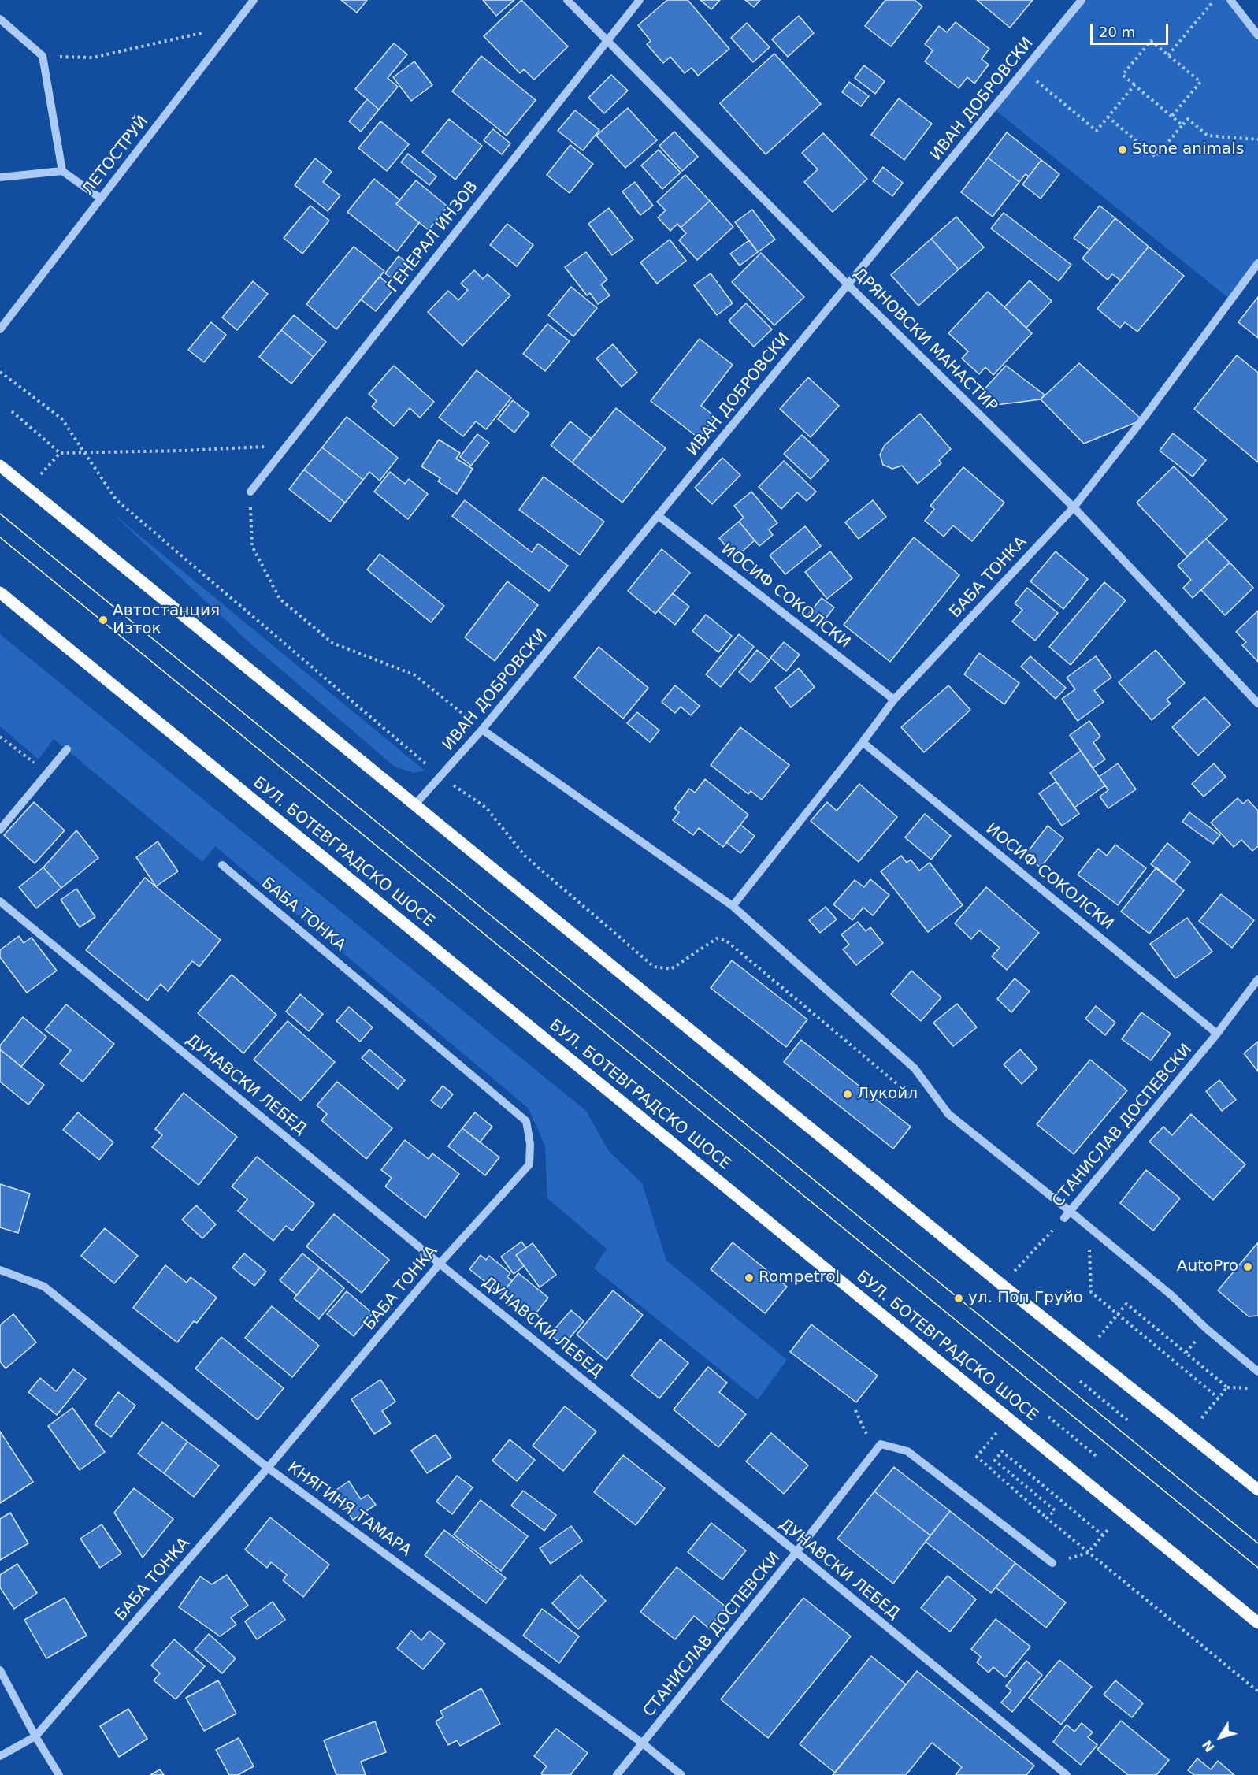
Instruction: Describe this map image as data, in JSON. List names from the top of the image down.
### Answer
{
  "streets": {
    "main road": ["БУЛ. БОТЕВГРАДСКО ШОСЕ"],
    "street": [
      "ИВАН ДОБРОВСКИ",
      "ЛЕТОСТРУЙ",
      "ГЕНЕРАЛ ИНЗОВ",
      "ДРЯНОВСКИ МАНАСТИР",
      "БАБА ТОНКА",
      "ИОСИФ СОКОЛСКИ",
      "ДУНАВСКИ ЛЕБЕД",
      "СТАНИСЛАВ ДОСПЕВСКИ",
      "КНЯГИНЯ ТАМАРА"
    ]
  },
  "crossings": [
    ["ИВАН ДОБРОВСКИ", "ДРЯНОВСКИ МАНАСТИР"],
    ["ИВАН ДОБРОВСКИ", "ИОСИФ СОКОЛСКИ"],
    ["ГЕНЕРАЛ ИНЗОВ", "ДРЯНОВСКИ МАНАСТИР"],
    ["ДРЯНОВСКИ МАНАСТИР", "БАБА ТОНКА"],
    ["БАБА ТОНКА", "ИОСИФ СОКОЛСКИ"],
    ["БАБА ТОНКА", "ДУНАВСКИ ЛЕБЕД"],
    ["БАБА ТОНКА", "КНЯГИНЯ ТАМАРА"],
    ["ИОСИФ СОКОЛСКИ", "СТАНИСЛАВ ДОСПЕВСКИ"],
    ["ДУНАВСКИ ЛЕБЕД", "СТАНИСЛАВ ДОСПЕВСКИ"],
    ["СТАНИСЛАВ ДОСПЕВСКИ", "КНЯГИНЯ ТАМАРА"]
  ],
  "places": [
    "Stone animals",
    "Автостанция Изток",
    "Лукойл",
    "AutoPro",
    "Rompetrol",
    "ул. Поп Груйо"
  ],
  "scale_bar": "20 m",
  "north": "bottom left"
}
